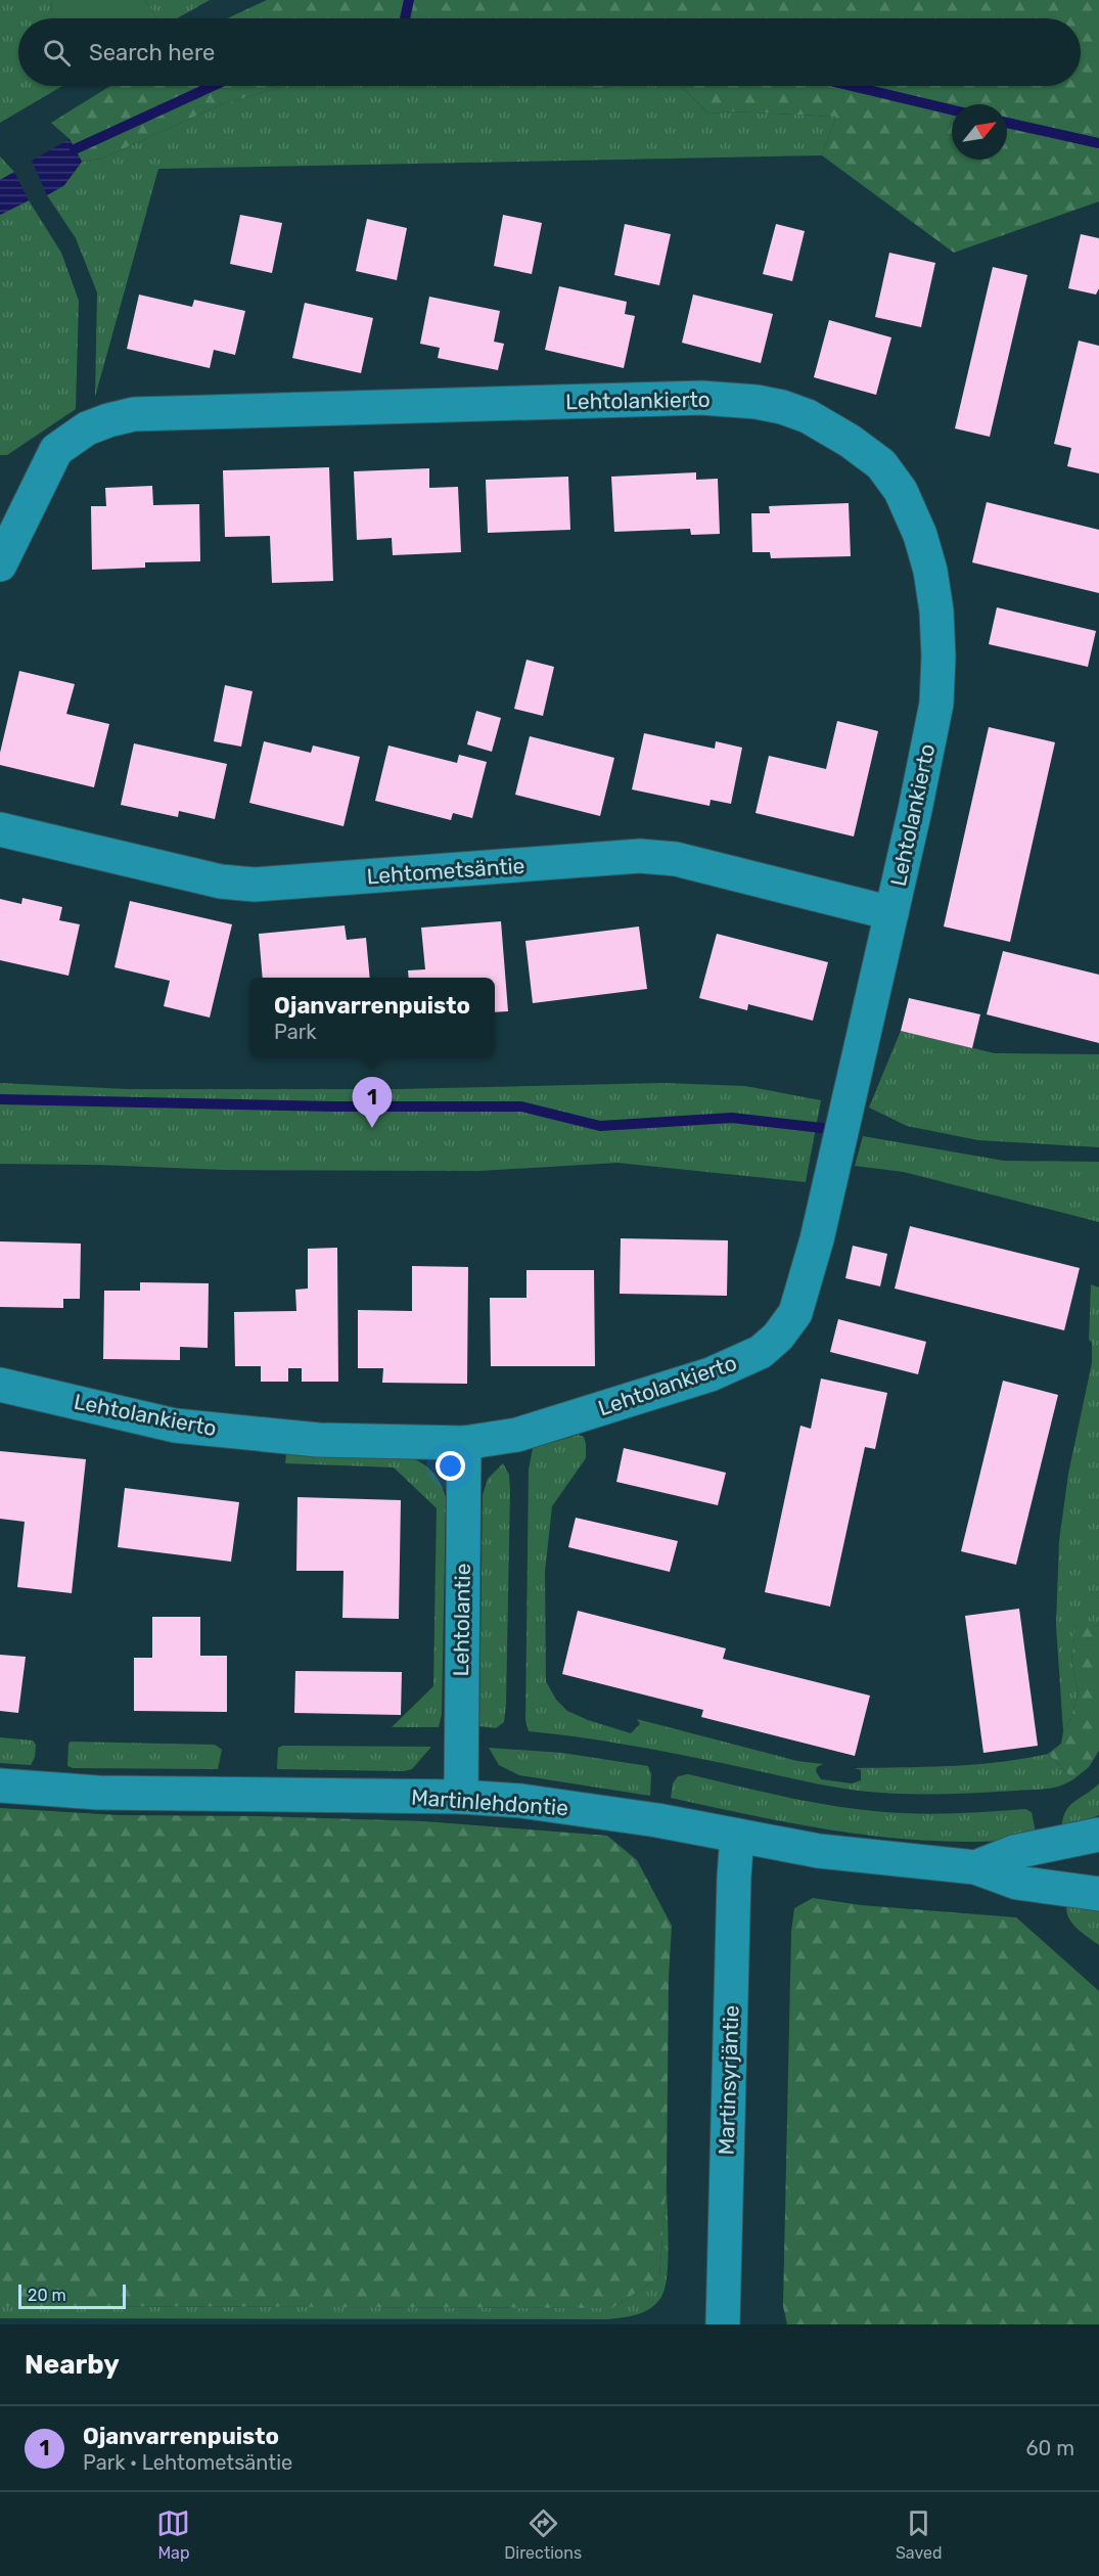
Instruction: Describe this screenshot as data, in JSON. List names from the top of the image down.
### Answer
{
  "streets": {
    "street": [
      "Lehtolankierto",
      "Lehtometsäntie",
      "Lehtolantie",
      "Martinlehdontie",
      "Martinsyrjäntie"
    ]
  },
  "crossings": [
    ["Lehtolankierto", "Lehtometsäntie"],
    ["Lehtolankierto", "Lehtolantie"],
    ["Lehtolantie", "Martinlehdontie"],
    ["Martinlehdontie", "Martinsyrjäntie"]
  ],
  "scale_bar": "20 m",
  "north": "top right",
  "page": {
    "search": "Search here",
    "popup": ["Ojanvarrenpuisto", "Park"],
    "pins": "1",
    "scale": "20 m",
    "heading": "Nearby",
    "list": [
      {
        "mark": "1",
        "name": "Ojanvarrenpuisto",
        "note": "Park · Lehtometsäntie",
        "value": "60 m"
      }
    ],
    "nav": ["Map", "Directions", "Saved"]
  }
}
